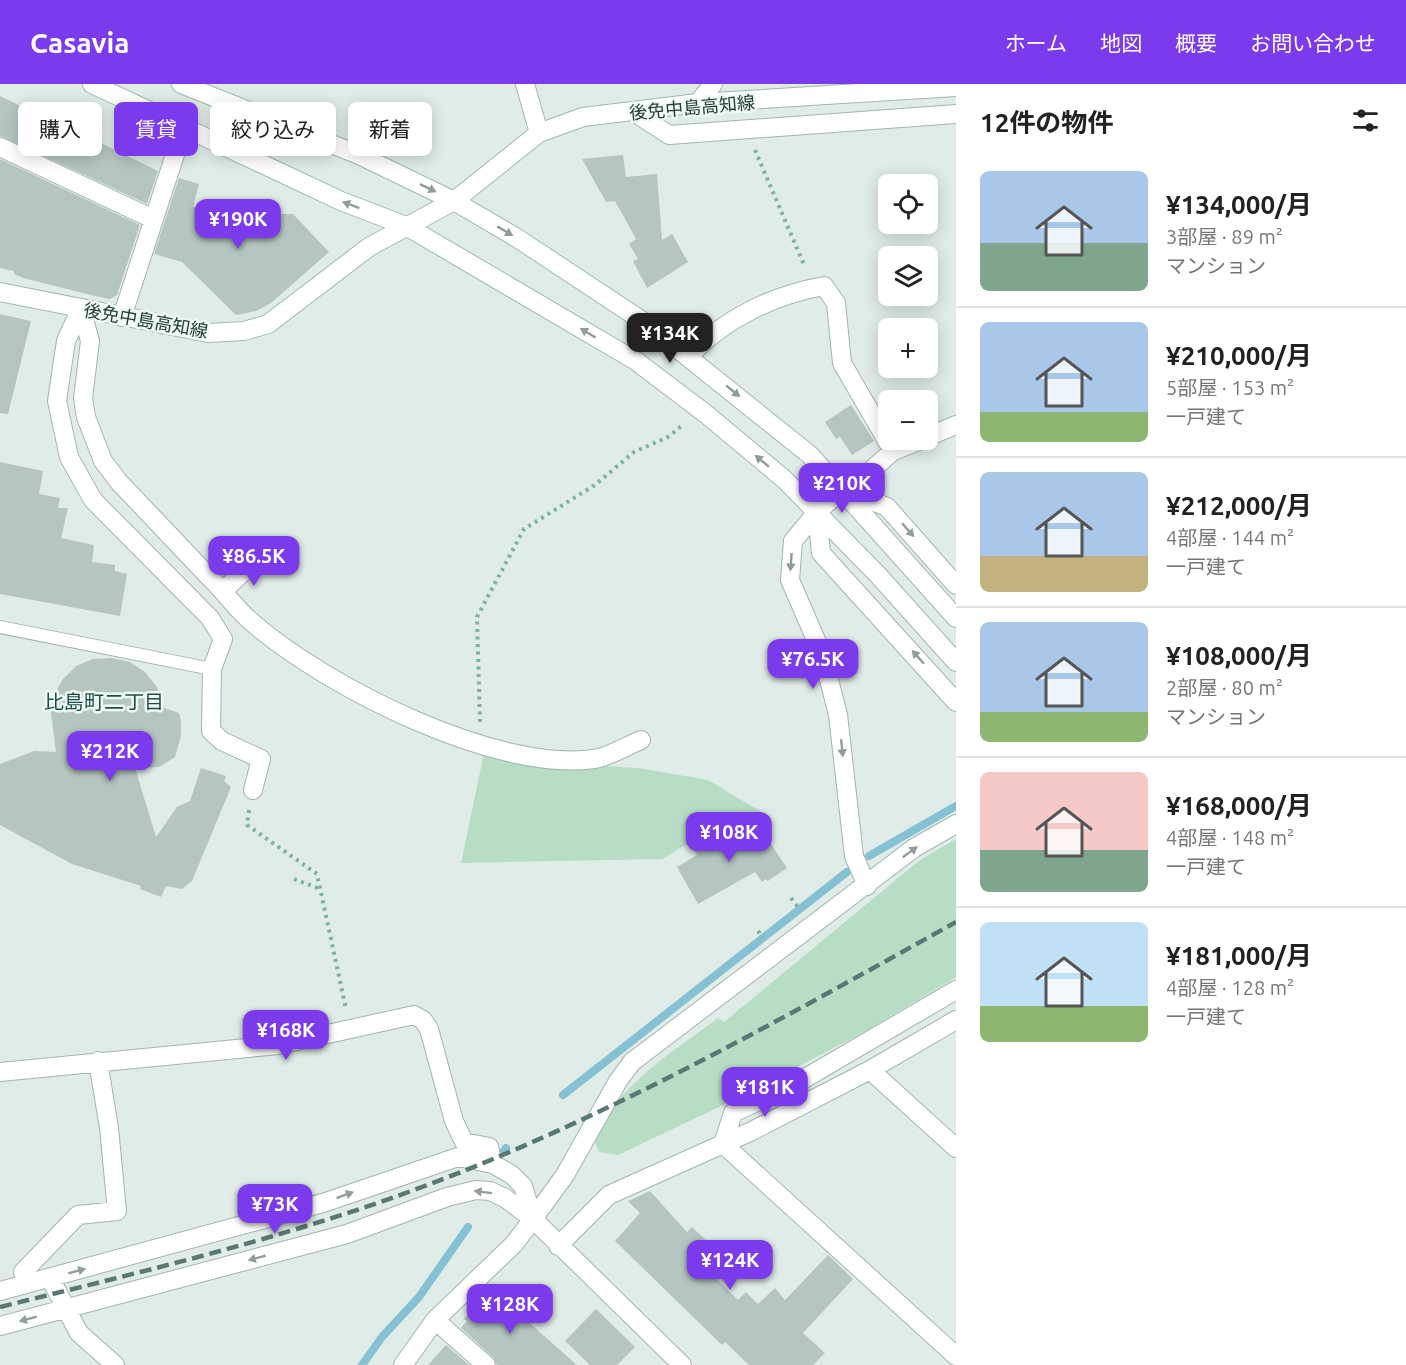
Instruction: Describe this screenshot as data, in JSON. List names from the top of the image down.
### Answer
{
  "streets": {
    "street": ["後免中島高知線"]
  },
  "districts": ["比島町二丁目"],
  "page": {
    "header": "Casavia",
    "nav": [
      "ホーム",
      "地図",
      "概要",
      "お問い合わせ"
    ],
    "heading": "12件の物件",
    "chip": [
      "購入",
      "賃貸",
      "絞り込み",
      "新着"
    ],
    "list": [
      {
        "name": "¥134,000/月",
        "note": "3部屋 · 89 m² · マンション"
      },
      {
        "name": "¥210,000/月",
        "note": "5部屋 · 153 m² · 一戸建て"
      },
      {
        "name": "¥212,000/月",
        "note": "4部屋 · 144 m² · 一戸建て"
      },
      {
        "name": "¥108,000/月",
        "note": "2部屋 · 80 m² · マンション"
      },
      {
        "name": "¥168,000/月",
        "note": "4部屋 · 148 m² · 一戸建て"
      },
      {
        "name": "¥181,000/月",
        "note": "4部屋 · 128 m² · 一戸建て"
      }
    ],
    "map_buttons": ["+", "−"],
    "price": [
      "¥190K",
      "¥134K",
      "¥210K",
      "¥86.5K",
      "¥76.5K",
      "¥212K",
      "¥108K",
      "¥168K",
      "¥181K",
      "¥73K",
      "¥124K",
      "¥128K"
    ]
  }
}
